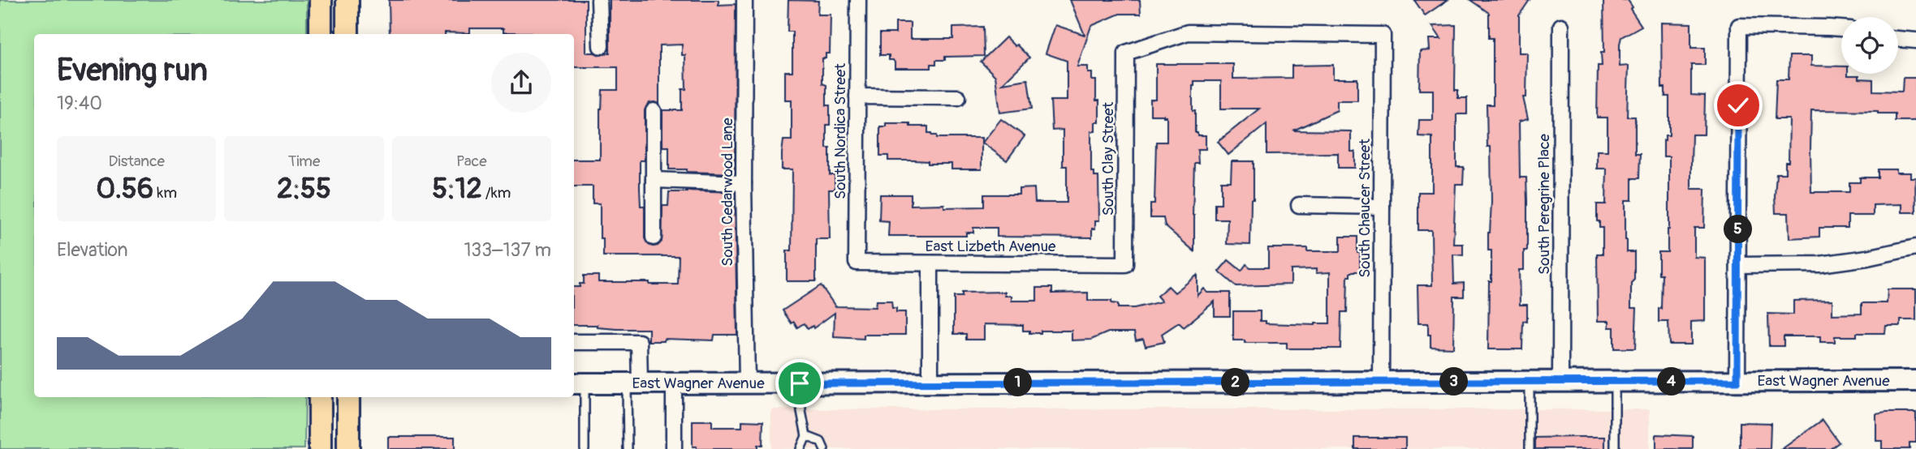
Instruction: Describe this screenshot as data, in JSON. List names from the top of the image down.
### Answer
{
  "streets": {
    "street": [
      "South Nordica Street",
      "South Clay Street",
      "South Cedarwood Lane",
      "South Peregrine Place",
      "South Chaucer Street",
      "East Lizbeth Avenue",
      "East Wagner Avenue"
    ]
  },
  "crossings": [
    ["South Nordica Street", "East Lizbeth Avenue"],
    ["South Clay Street", "South Chaucer Street"],
    ["South Clay Street", "East Lizbeth Avenue"],
    ["South Cedarwood Lane", "East Wagner Avenue"],
    ["South Peregrine Place", "East Wagner Avenue"],
    ["South Chaucer Street", "East Wagner Avenue"]
  ],
  "page": {
    "heading": ["Evening run", "19:40"],
    "stats": [
      ["Distance", "0.56 km"],
      ["Time", "2:55"],
      ["Pace", "5:12 /km"]
    ],
    "pins": [
      "5",
      "3",
      "4",
      "1",
      "2"
    ],
    "chart": ["Elevation", "133–137 m"]
  }
}
